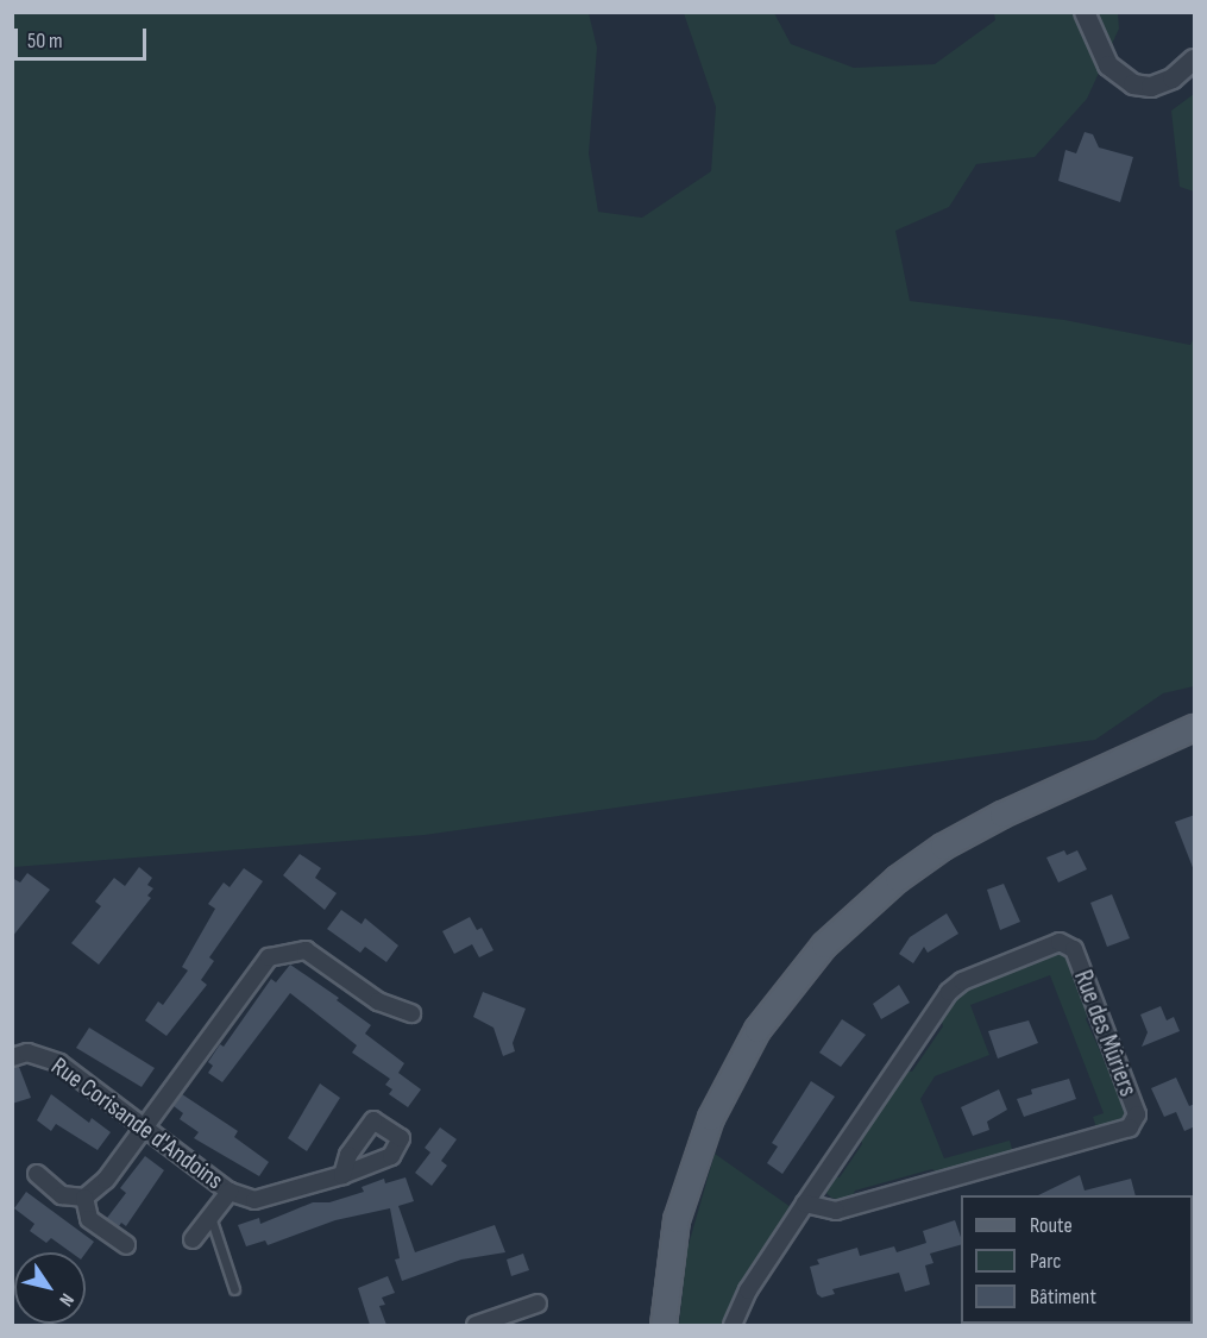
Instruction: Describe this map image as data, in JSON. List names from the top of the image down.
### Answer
{
  "streets": {
    "street": ["Rue des Mûriers", "Rue Corisande d'Andoins"]
  },
  "legend": ["Route", "Parc", "Bâtiment"],
  "scale_bar": "50 m",
  "north": "bottom right"
}
